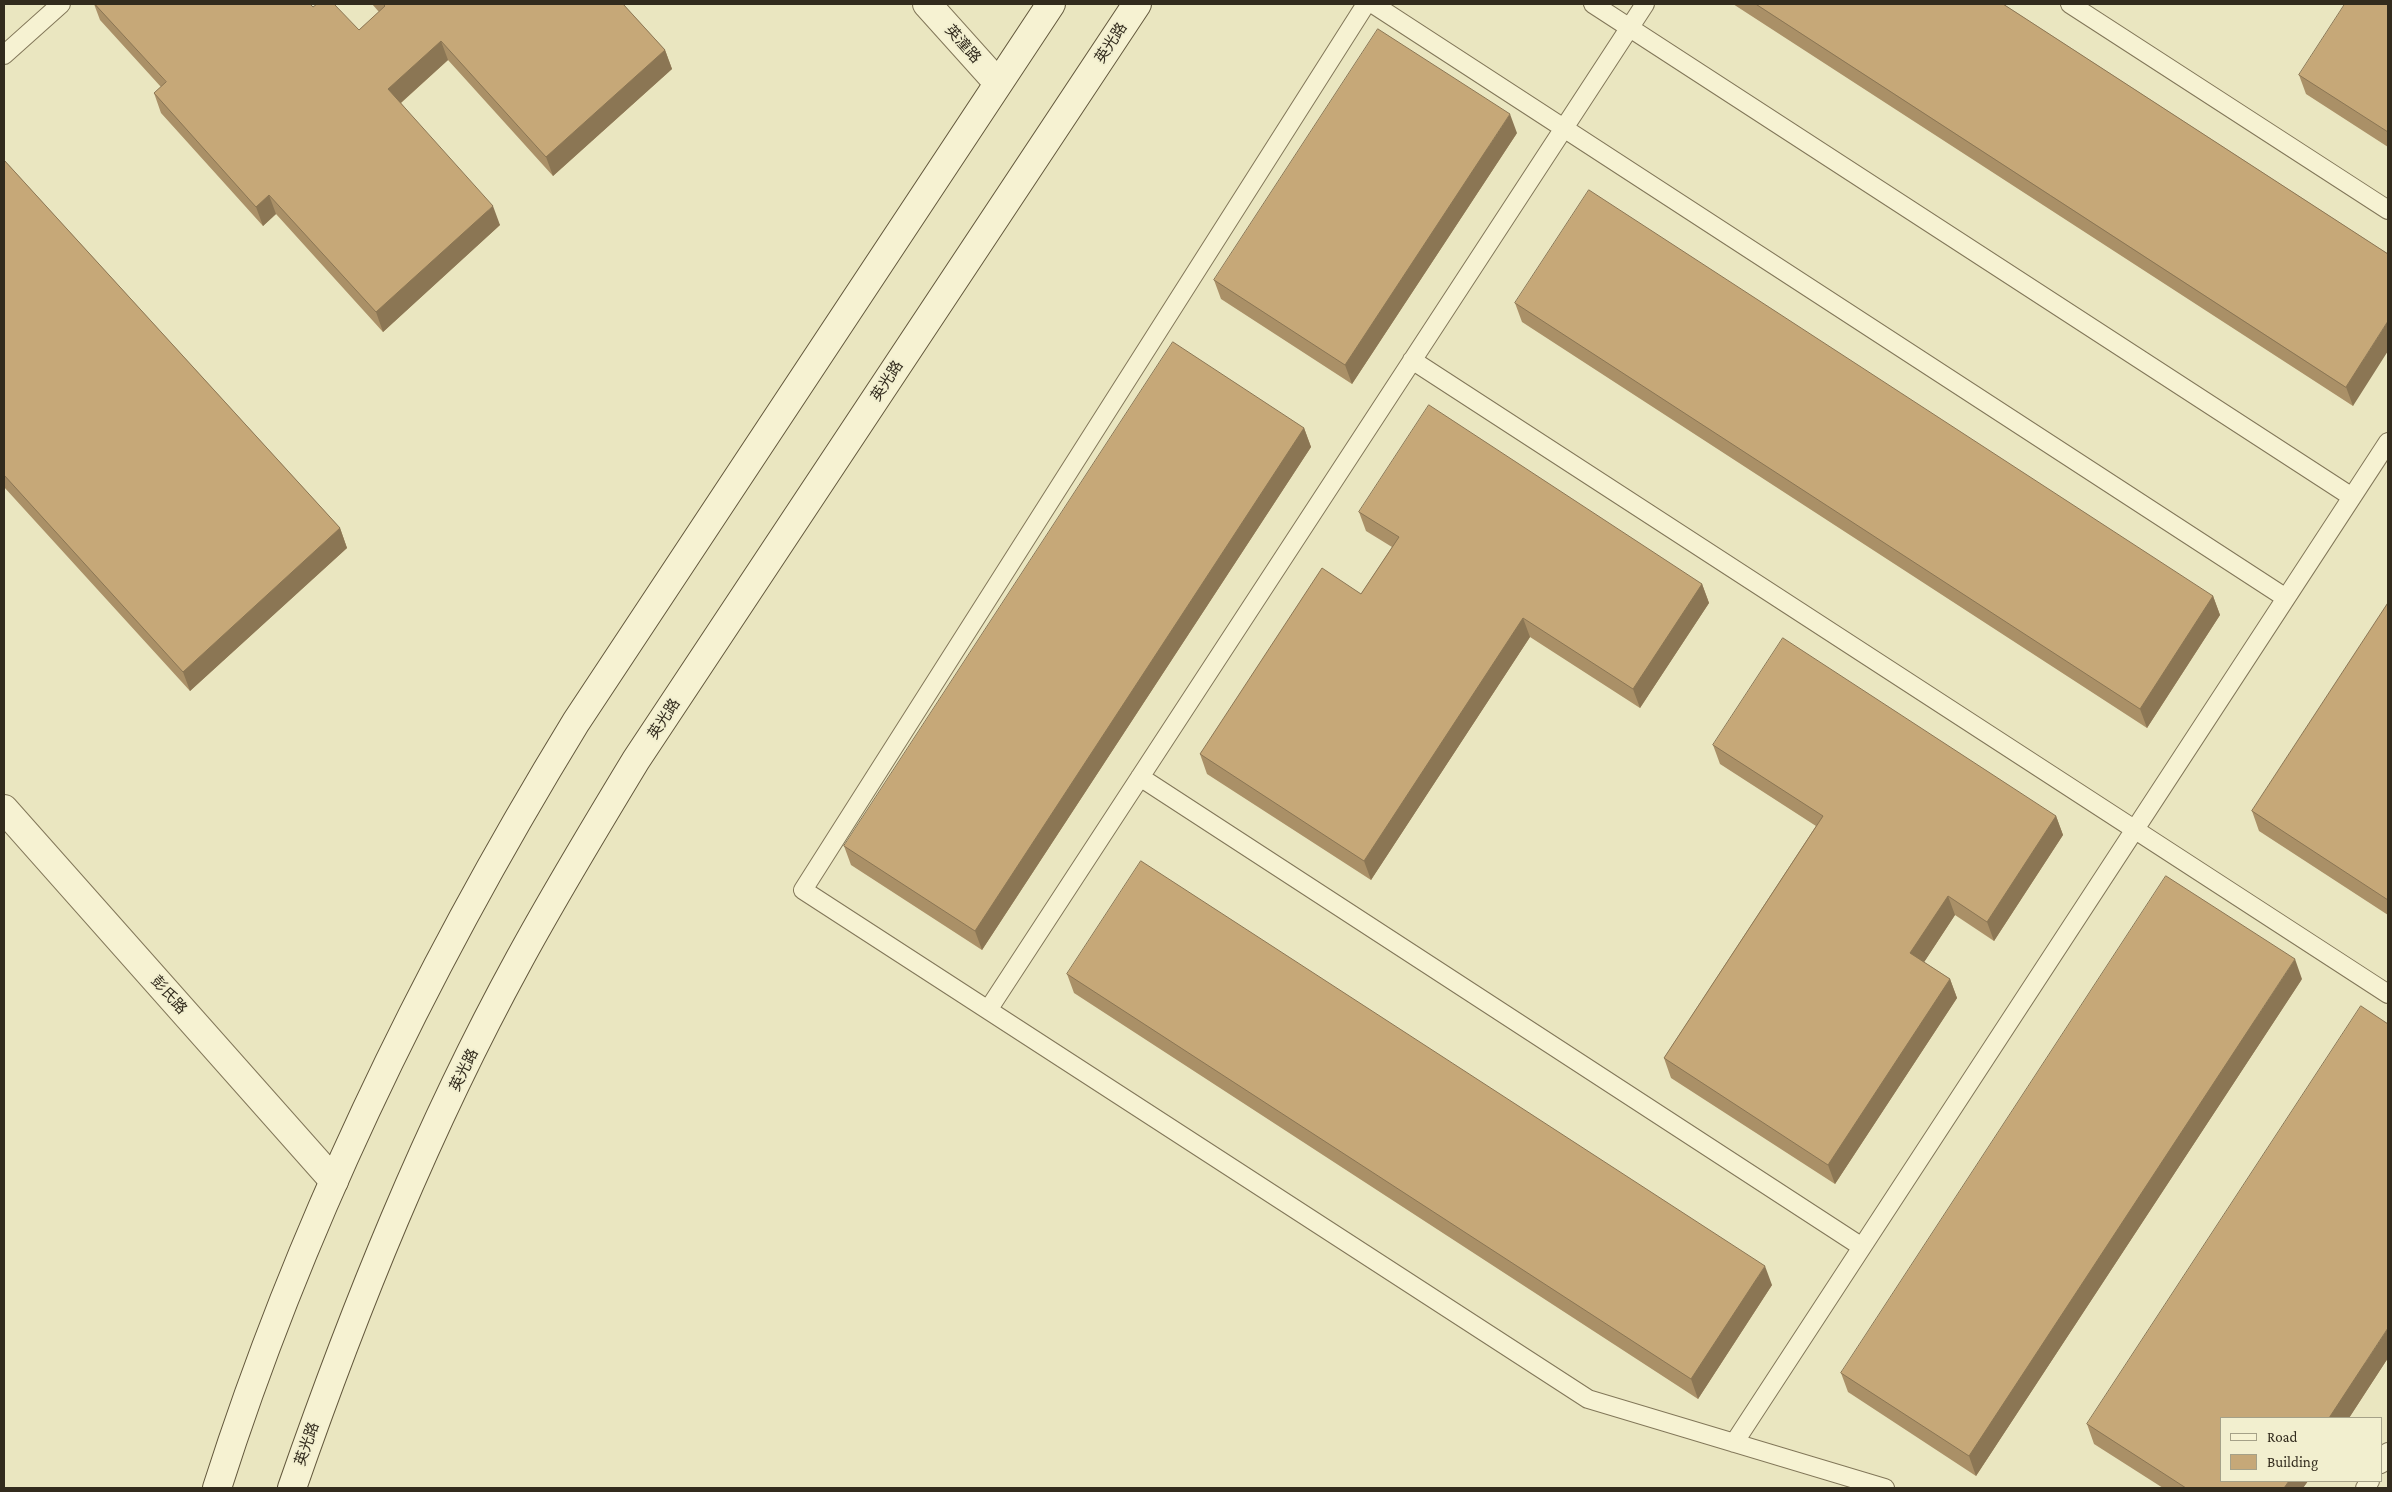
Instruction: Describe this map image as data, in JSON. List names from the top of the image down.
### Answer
{
  "streets": {
    "main road": ["英光路", "英潼路", "彭氏路"]
  },
  "legend": ["Road", "Building"]
}
